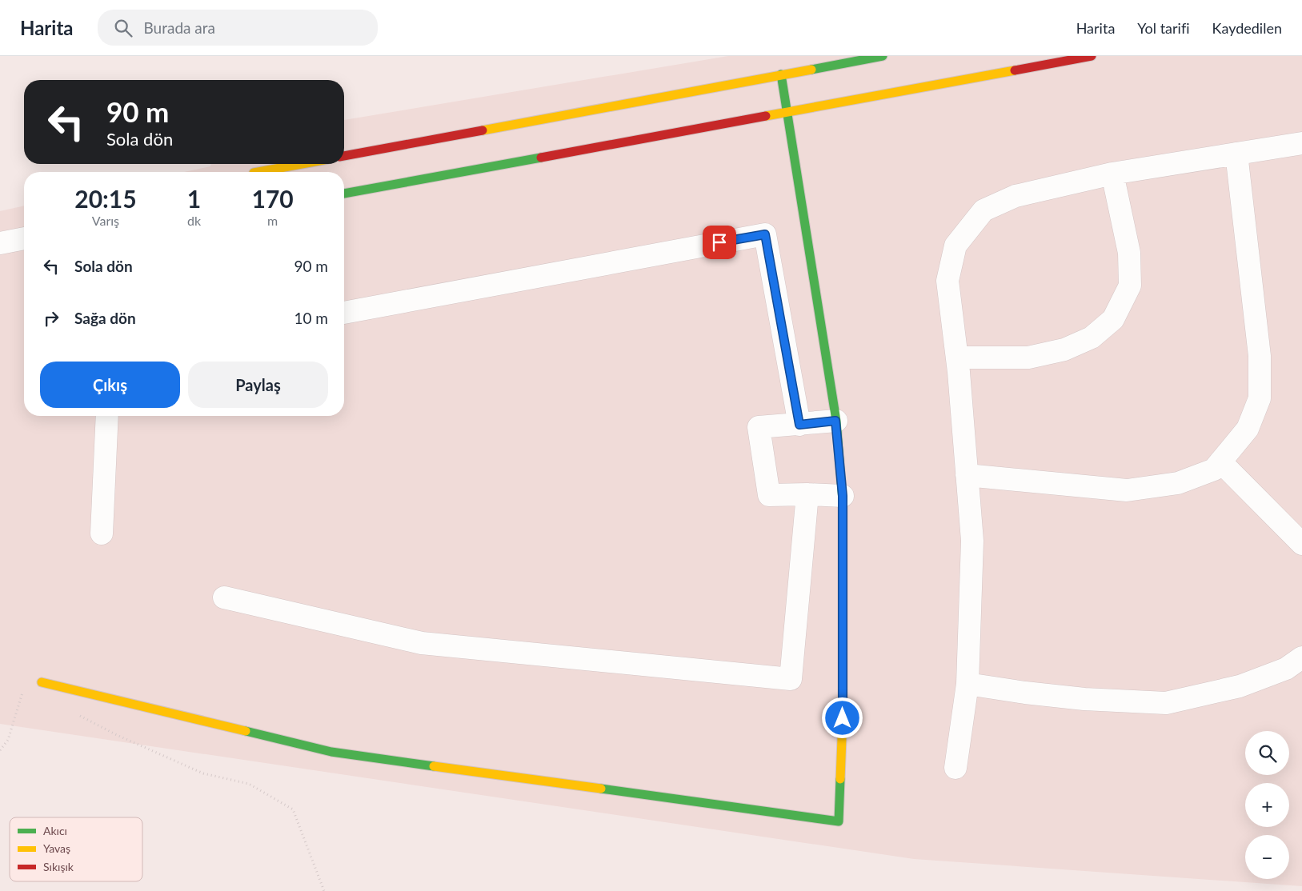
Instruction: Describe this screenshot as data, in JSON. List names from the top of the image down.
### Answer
{
  "legend": ["Akıcı", "Yavaş", "Sıkışık"],
  "page": {
    "header": "Harita",
    "search": "Burada ara",
    "nav": ["Harita", "Yol tarifi", "Kaydedilen"],
    "turn": ["90 m", "Sola dön"],
    "eta": [
      "20:15",
      "Varış",
      "1",
      "dk",
      "170",
      "m"
    ],
    "list": [
      {
        "name": "Sola dön",
        "value": "90 m"
      },
      {
        "name": "Sağa dön",
        "value": "10 m"
      }
    ],
    "buttons": ["Çıkış", "Paylaş"],
    "map_buttons": ["+", "−"]
  }
}
